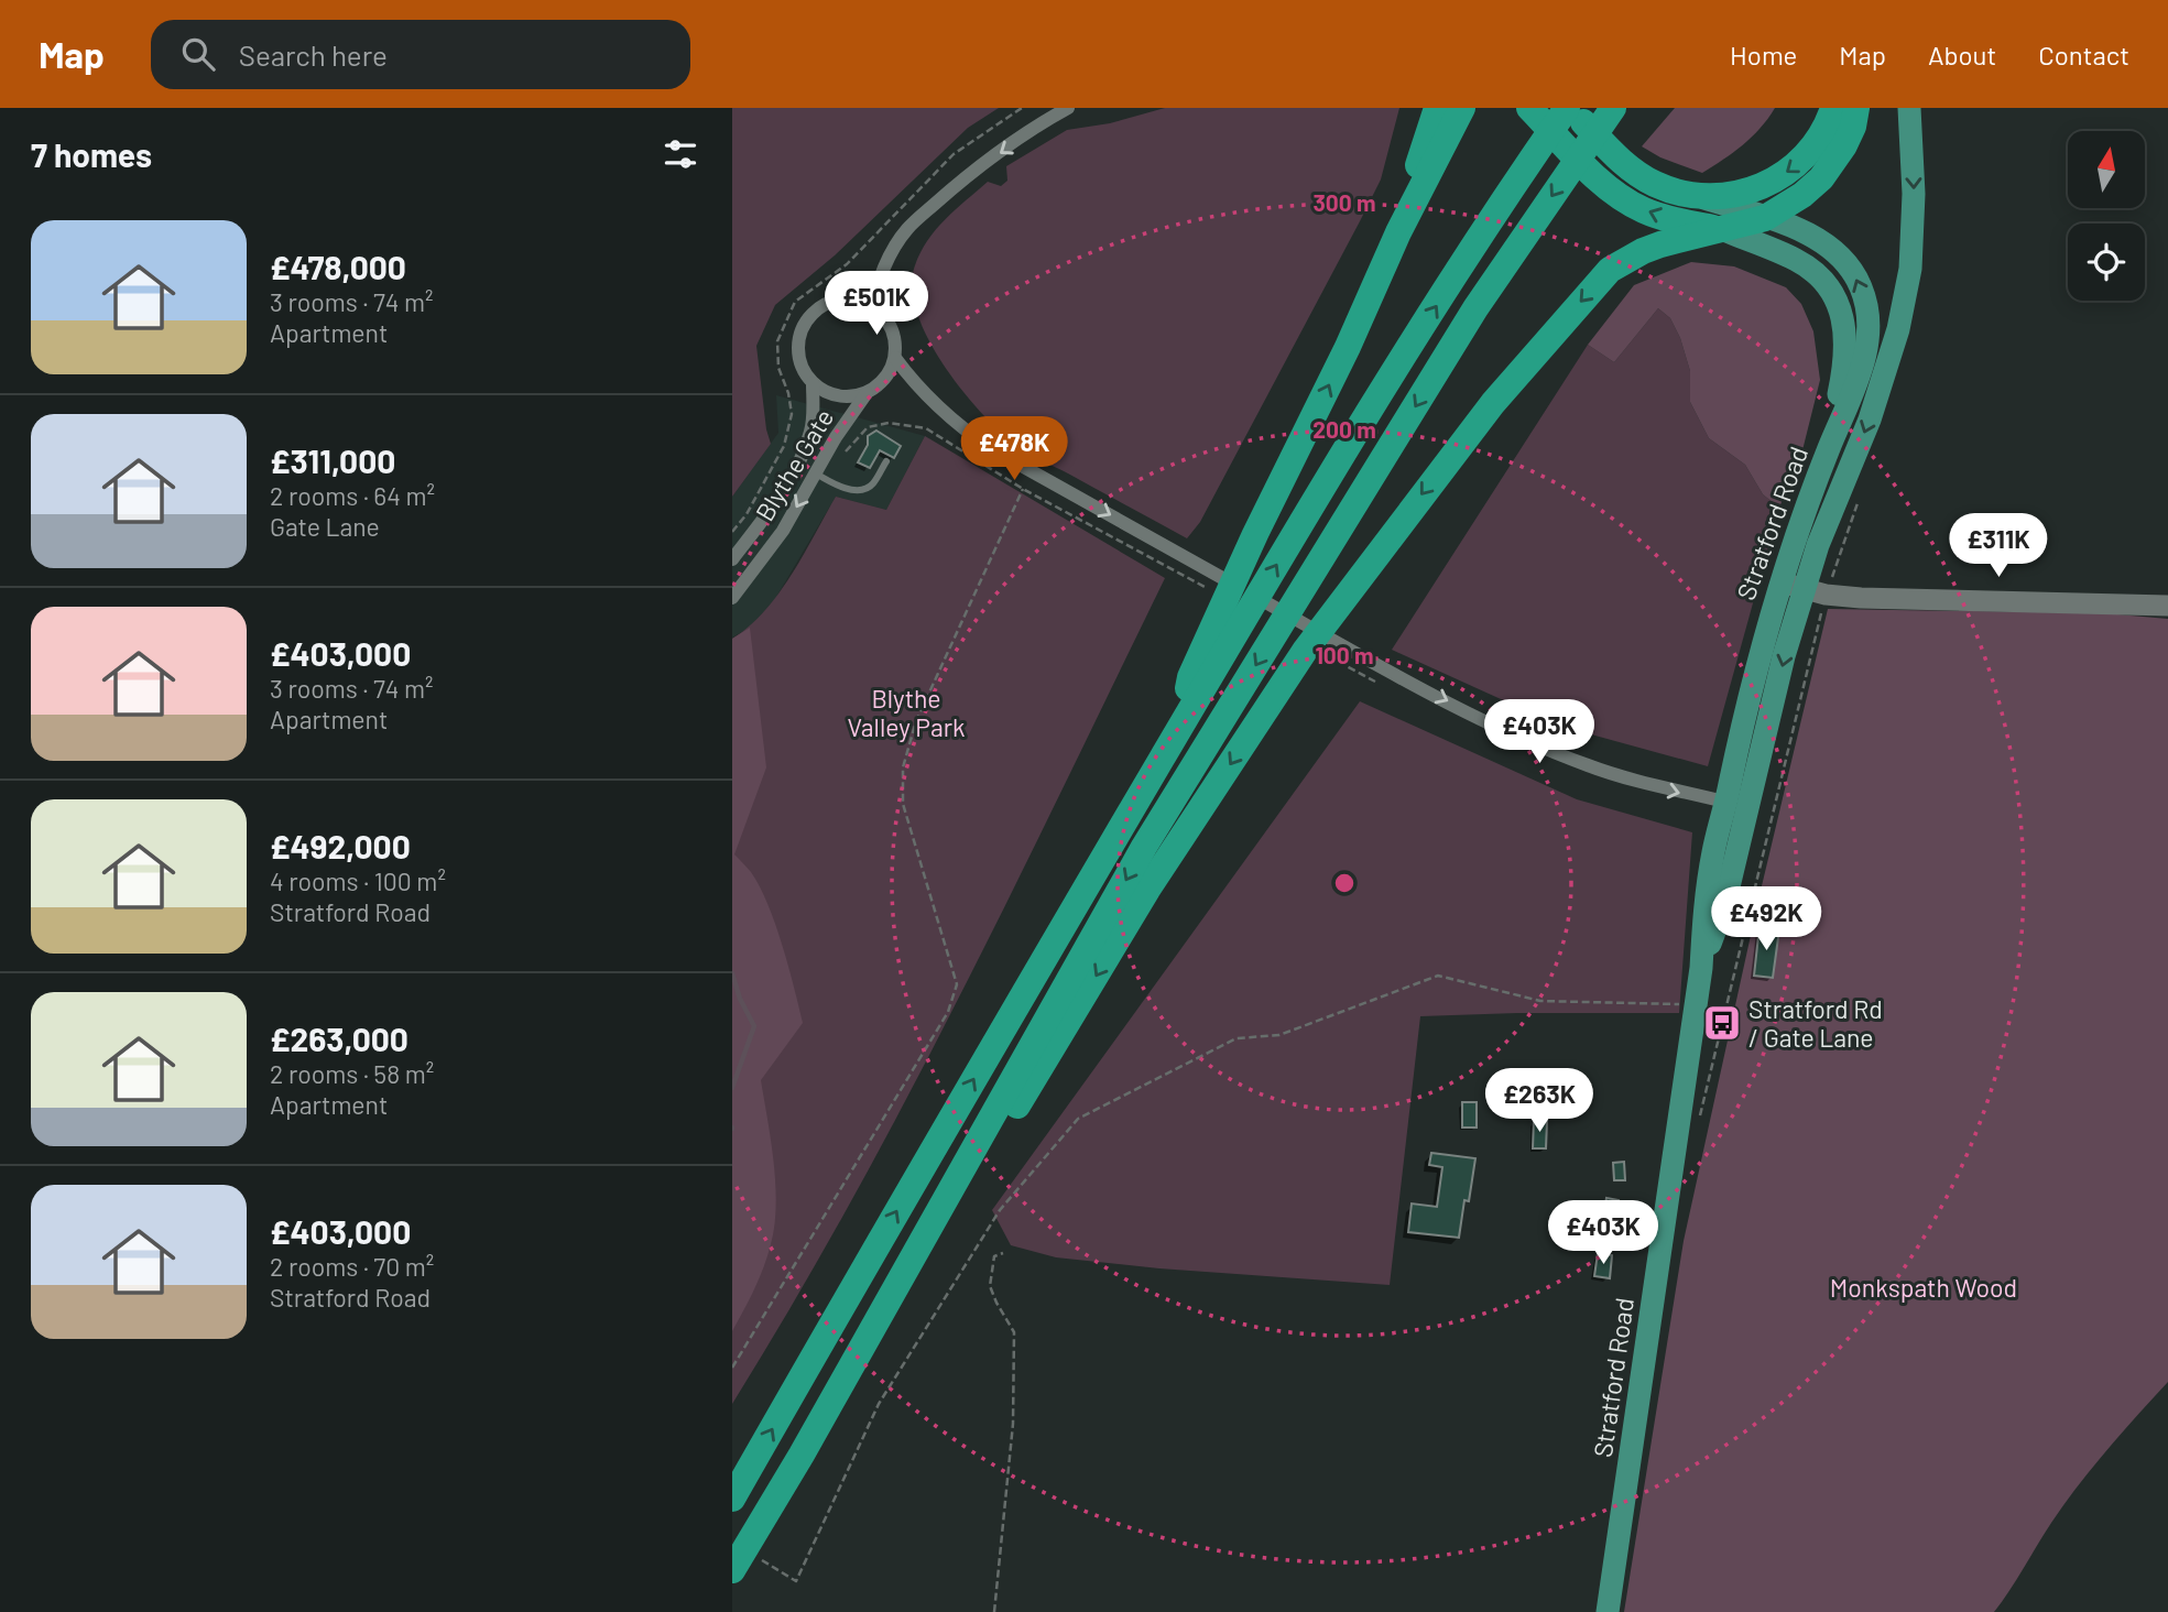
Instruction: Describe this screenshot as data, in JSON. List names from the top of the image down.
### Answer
{
  "streets": {
    "main road": ["Stratford Road"],
    "street": ["Blythe Gate"]
  },
  "parks": ["Blythe Valley Park", "Monkspath Wood"],
  "places": {
    "bus stop": ["Stratford Rd / Gate Lane"]
  },
  "north": "top",
  "page": {
    "header": "Map",
    "search": "Search here",
    "nav": [
      "Home",
      "Map",
      "About",
      "Contact"
    ],
    "heading": "7 homes",
    "list": [
      {
        "name": "£478,000",
        "note": "3 rooms · 74 m² · Apartment"
      },
      {
        "name": "£311,000",
        "note": "2 rooms · 64 m² · Gate Lane"
      },
      {
        "name": "£403,000",
        "note": "3 rooms · 74 m² · Apartment"
      },
      {
        "name": "£492,000",
        "note": "4 rooms · 100 m² · Stratford Road"
      },
      {
        "name": "£263,000",
        "note": "2 rooms · 58 m² · Apartment"
      },
      {
        "name": "£403,000",
        "note": "2 rooms · 70 m² · Stratford Road"
      }
    ],
    "price": [
      "£501K",
      "£478K",
      "£311K",
      "£403K",
      "£492K",
      "£263K",
      "£403K"
    ]
  },
  "rings": ["300 m", "200 m", "100 m"]
}
